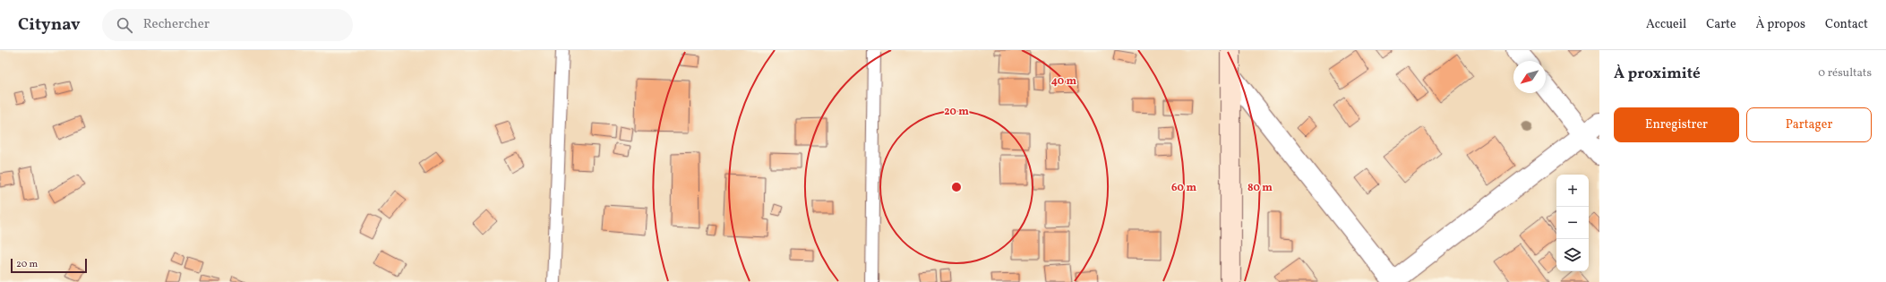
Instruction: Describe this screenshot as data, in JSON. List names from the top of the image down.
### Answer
{
  "scale_bar": "20 m",
  "north": "bottom left",
  "page": {
    "header": "Citynav",
    "search": "Rechercher",
    "nav": [
      "Accueil",
      "Carte",
      "À propos",
      "Contact"
    ],
    "heading": ["À proximité", "0 résultats"],
    "buttons": ["Enregistrer", "Partager"],
    "map_buttons": ["+", "−"],
    "scale": "20 m"
  },
  "rings": [
    "40 m",
    "20 m",
    "60 m",
    "80 m"
  ]
}
